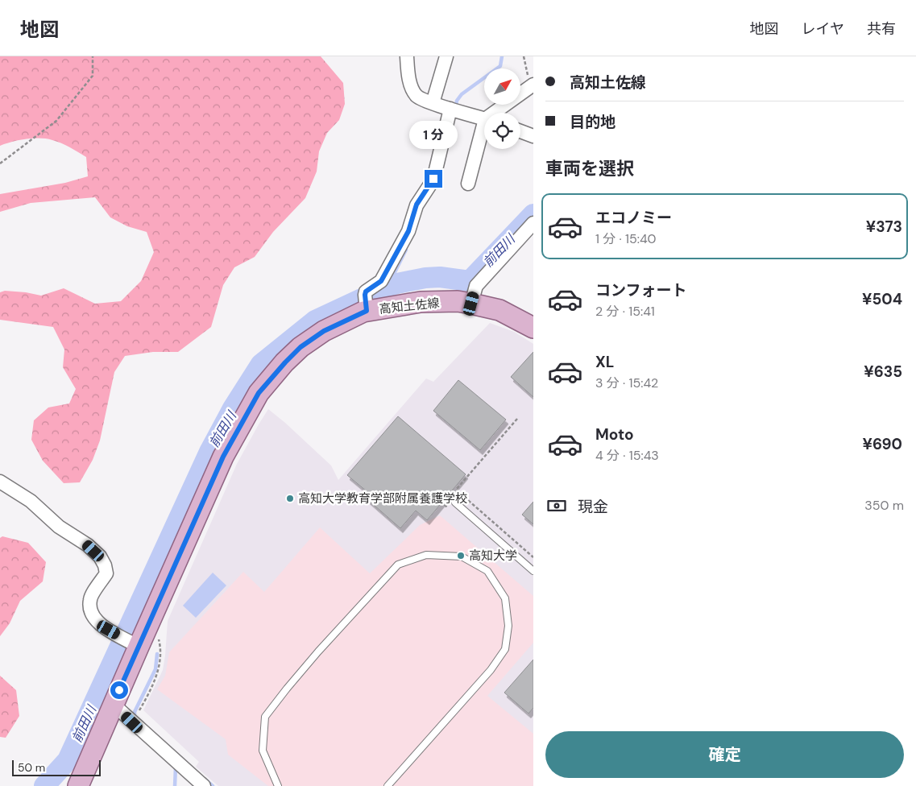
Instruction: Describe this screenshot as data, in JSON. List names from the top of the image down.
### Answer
{
  "streets": {
    "main road": ["高知土佐線"]
  },
  "water": ["前田川"],
  "places": ["高知大学教育学部附属養護学校", "高知大学"],
  "scale_bar": "50 m",
  "north": "top right",
  "page": {
    "header": "地図",
    "nav": ["地図", "レイヤ", "共有"],
    "banner": ["高知土佐線", "目的地"],
    "bubble": "1 分",
    "heading": "車両を選択",
    "list": [
      {
        "name": "エコノミー",
        "note": "1 分 · 15:40",
        "value": "¥373"
      },
      {
        "name": "コンフォート",
        "note": "2 分 · 15:41",
        "value": "¥504"
      },
      {
        "name": "XL",
        "note": "3 分 · 15:42",
        "value": "¥635"
      },
      {
        "name": "Moto",
        "note": "4 分 · 15:43",
        "value": "¥690"
      }
    ],
    "pay": ["現金", "350 m"],
    "buttons": "確定",
    "scale": "50 m"
  }
}
